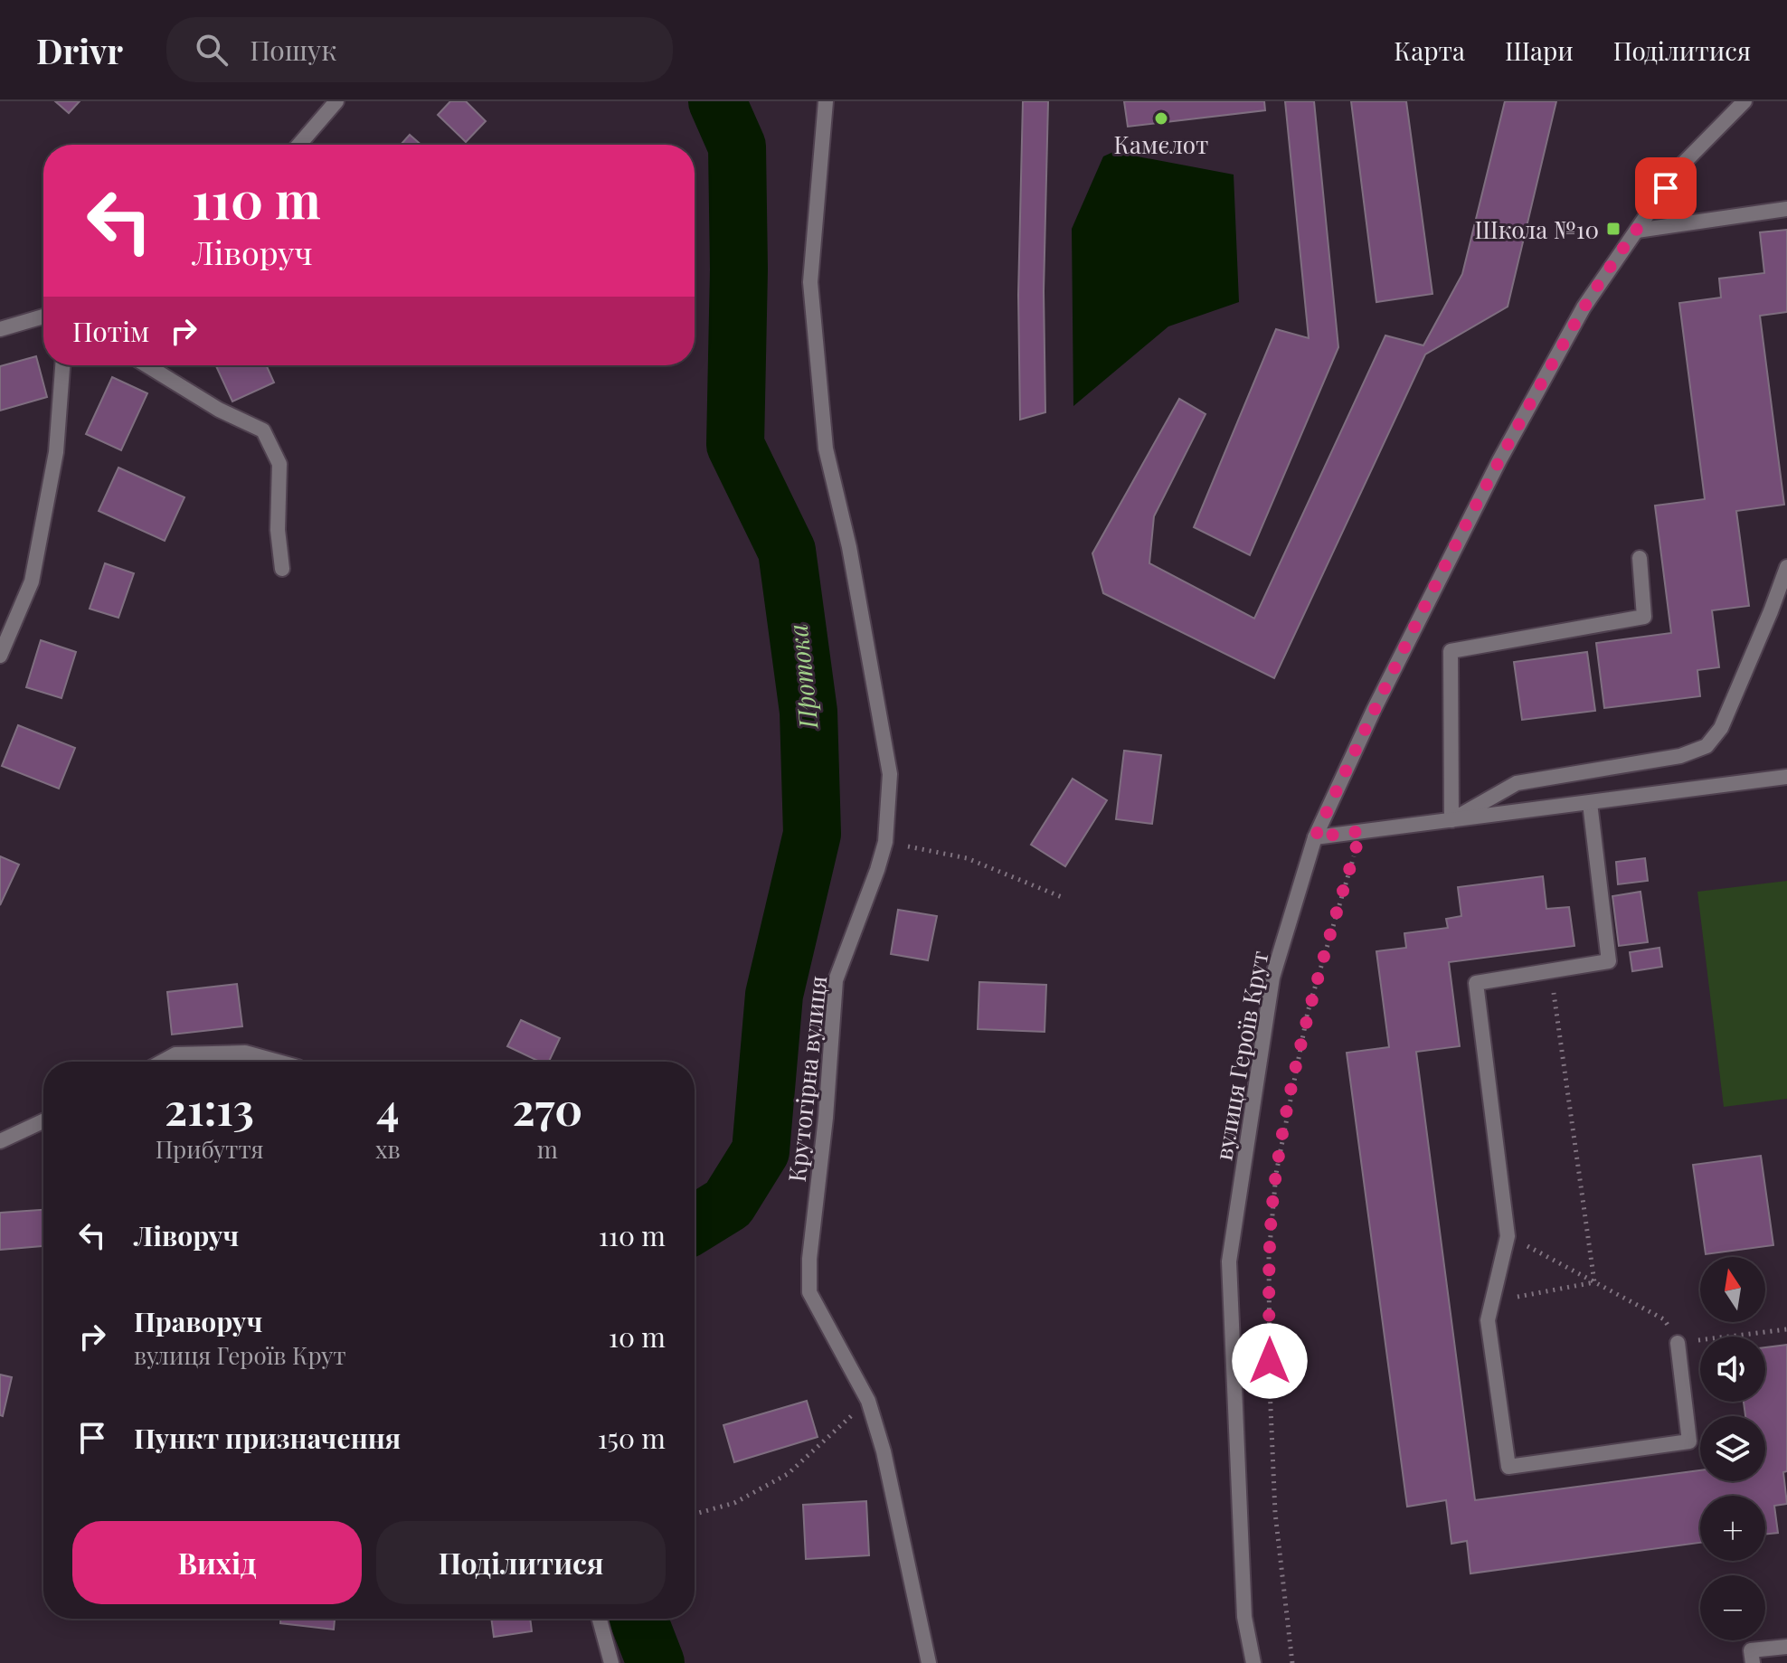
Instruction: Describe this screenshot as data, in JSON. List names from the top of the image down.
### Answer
{
  "streets": {
    "street": ["вулиця Героїв Крут", "Крутогірна вулиця"]
  },
  "water": ["Протока"],
  "places": {
    "other": ["Камєлот"],
    "transit": ["Школа №10"]
  },
  "north": "top",
  "page": {
    "header": "Drivr",
    "search": "Пошук",
    "nav": ["Карта", "Шари", "Поділитися"],
    "turn": ["110 m", "Ліворуч"],
    "then": "Потім",
    "eta": [
      "21:13",
      "Прибуття",
      "4",
      "хв",
      "270",
      "m"
    ],
    "list": [
      {
        "name": "Ліворуч",
        "value": "110 m"
      },
      {
        "name": "Праворуч",
        "note": "вулиця Героїв Крут",
        "value": "10 m"
      },
      {
        "name": "Пункт призначення",
        "value": "150 m"
      }
    ],
    "map_buttons": ["+", "−"],
    "buttons": ["Вихід", "Поділитися"]
  }
}
